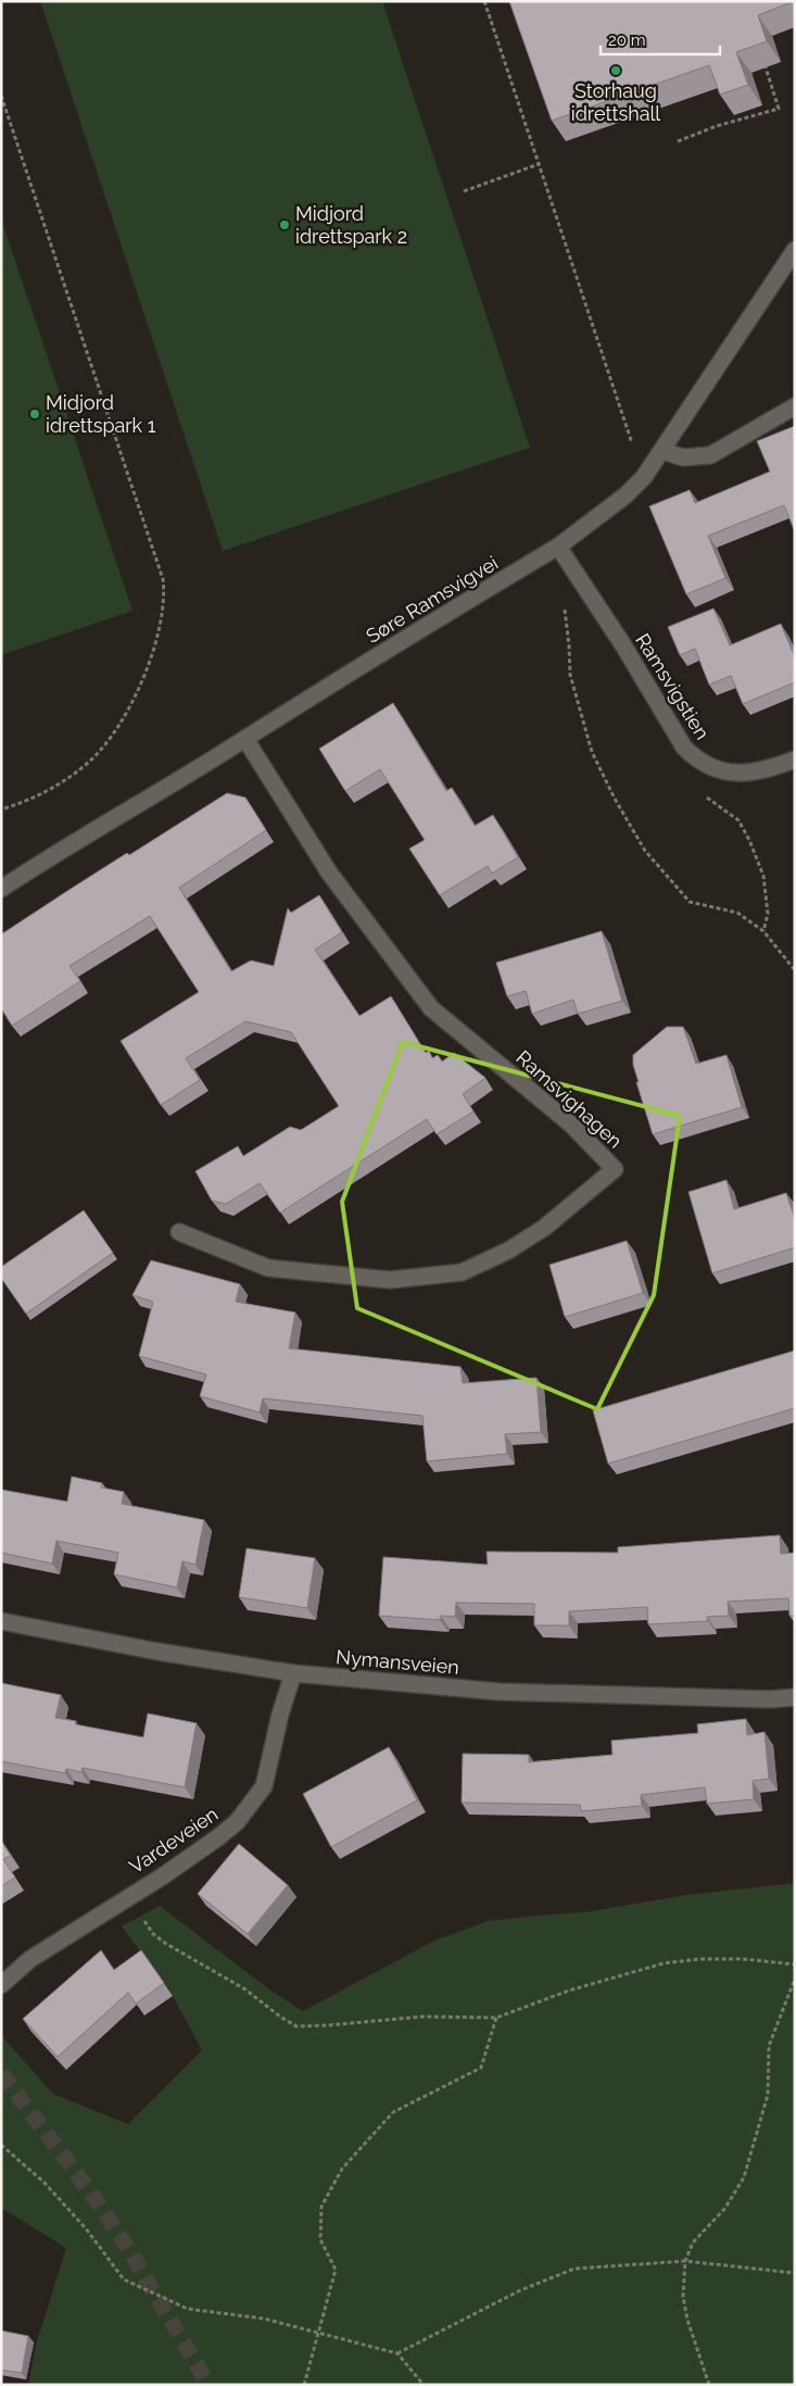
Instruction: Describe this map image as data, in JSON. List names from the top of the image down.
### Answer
{
  "streets": {
    "street": [
      "Søre Ramsvigvei",
      "Ramsvigstien",
      "Ramsvighagen",
      "Nymansveien",
      "Vardeveien"
    ]
  },
  "crossings": [
    ["Søre Ramsvigvei", "Ramsvigstien"],
    ["Søre Ramsvigvei", "Ramsvighagen"],
    ["Nymansveien", "Vardeveien"]
  ],
  "places": ["Storhaug idrettshall", "Midjord idrettspark 2", "Midjord idrettspark 1"],
  "scale_bar": "20 m"
}
